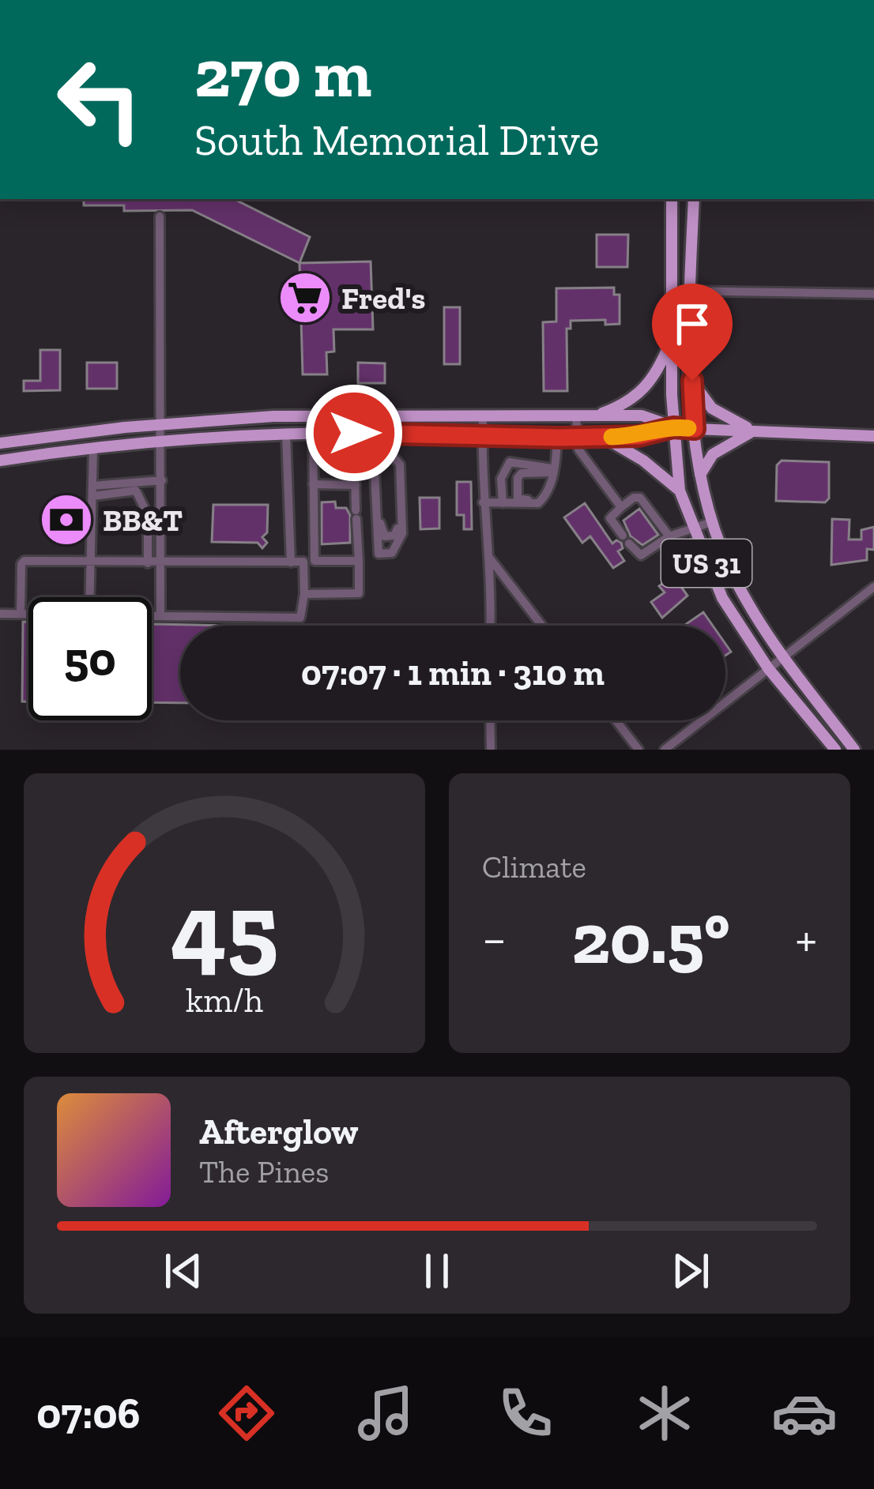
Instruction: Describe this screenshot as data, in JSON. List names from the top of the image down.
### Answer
{
  "streets": {
    "main road": ["US 31"]
  },
  "places": {
    "supermarket": ["Fred's"],
    "bank": ["BB&T"]
  },
  "page": {
    "turn": ["270 m", "South Memorial Drive"],
    "limit": "50",
    "trip": "07:07 · 1 min · 310 m",
    "tile": "Climate",
    "heat": ["−", "20.5°", "+"],
    "song": ["Afterglow", "The Pines"],
    "tabs": "07:06",
    "gauge": ["45", "km/h"]
  }
}
